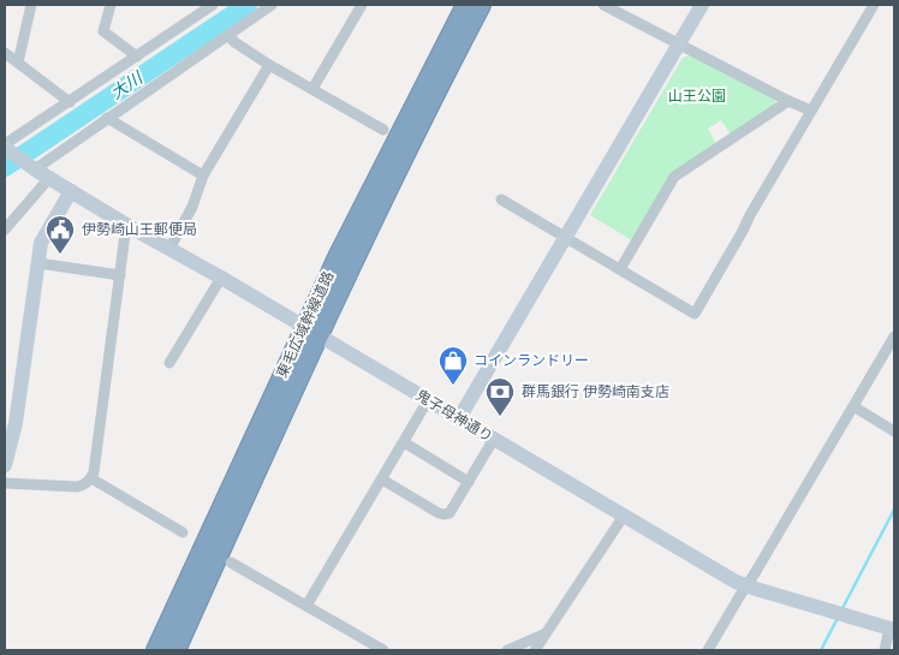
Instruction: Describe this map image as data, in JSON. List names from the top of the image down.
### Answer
{
  "streets": {
    "highway": ["東毛広域幹線道路"],
    "street": ["鬼子母神通り"]
  },
  "crossings": [
    ["東毛広域幹線道路", "鬼子母神通り"]
  ],
  "water": ["大川"],
  "parks": ["山王公園"],
  "places": {
    "public building": ["伊勢崎山王郵便局"],
    "shop": ["コインランドリー"],
    "bank": ["群馬銀行 伊勢崎南支店"]
  }
}
